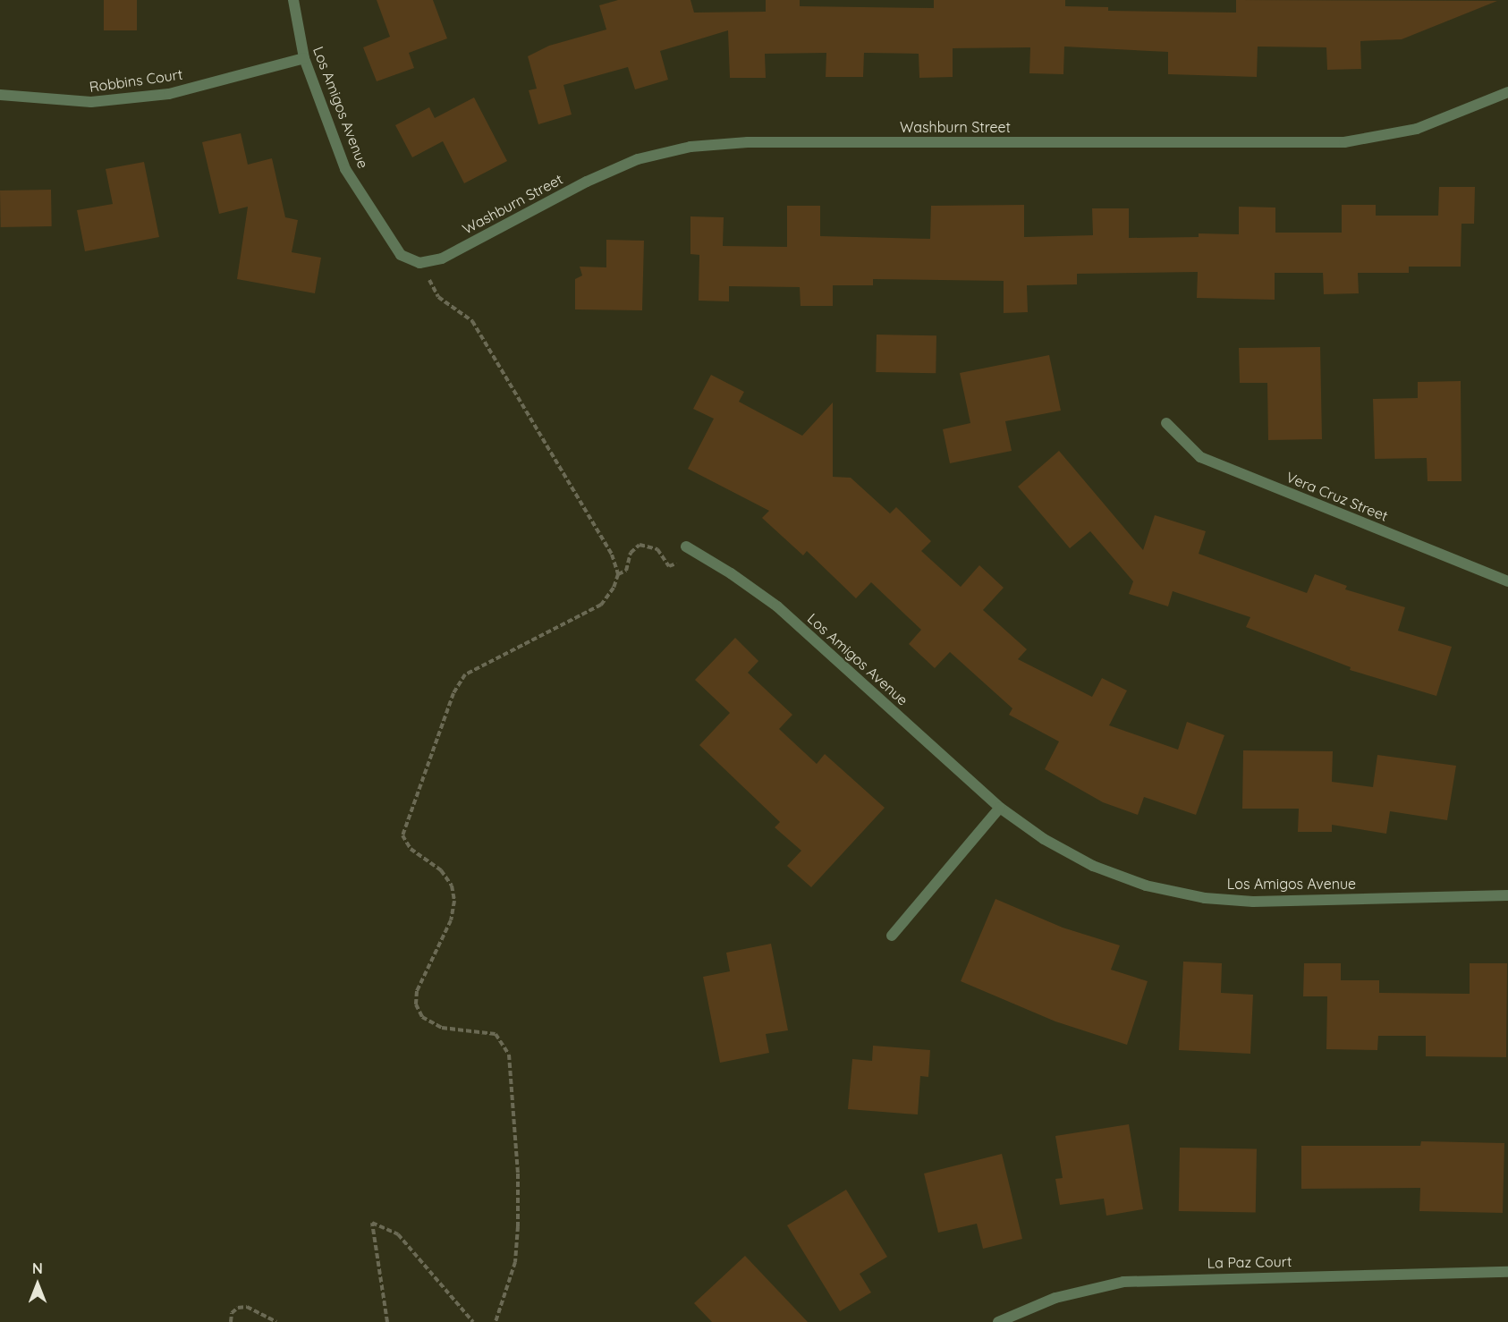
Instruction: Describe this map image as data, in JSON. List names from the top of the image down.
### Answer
{
  "streets": {
    "street": [
      "Robbins Court",
      "Los Amigos Avenue",
      "Washburn Street",
      "Vera Cruz Street",
      "La Paz Court"
    ]
  },
  "crossings": [
    ["Robbins Court", "Los Amigos Avenue"],
    ["Los Amigos Avenue", "Washburn Street"]
  ],
  "north": "top"
}
